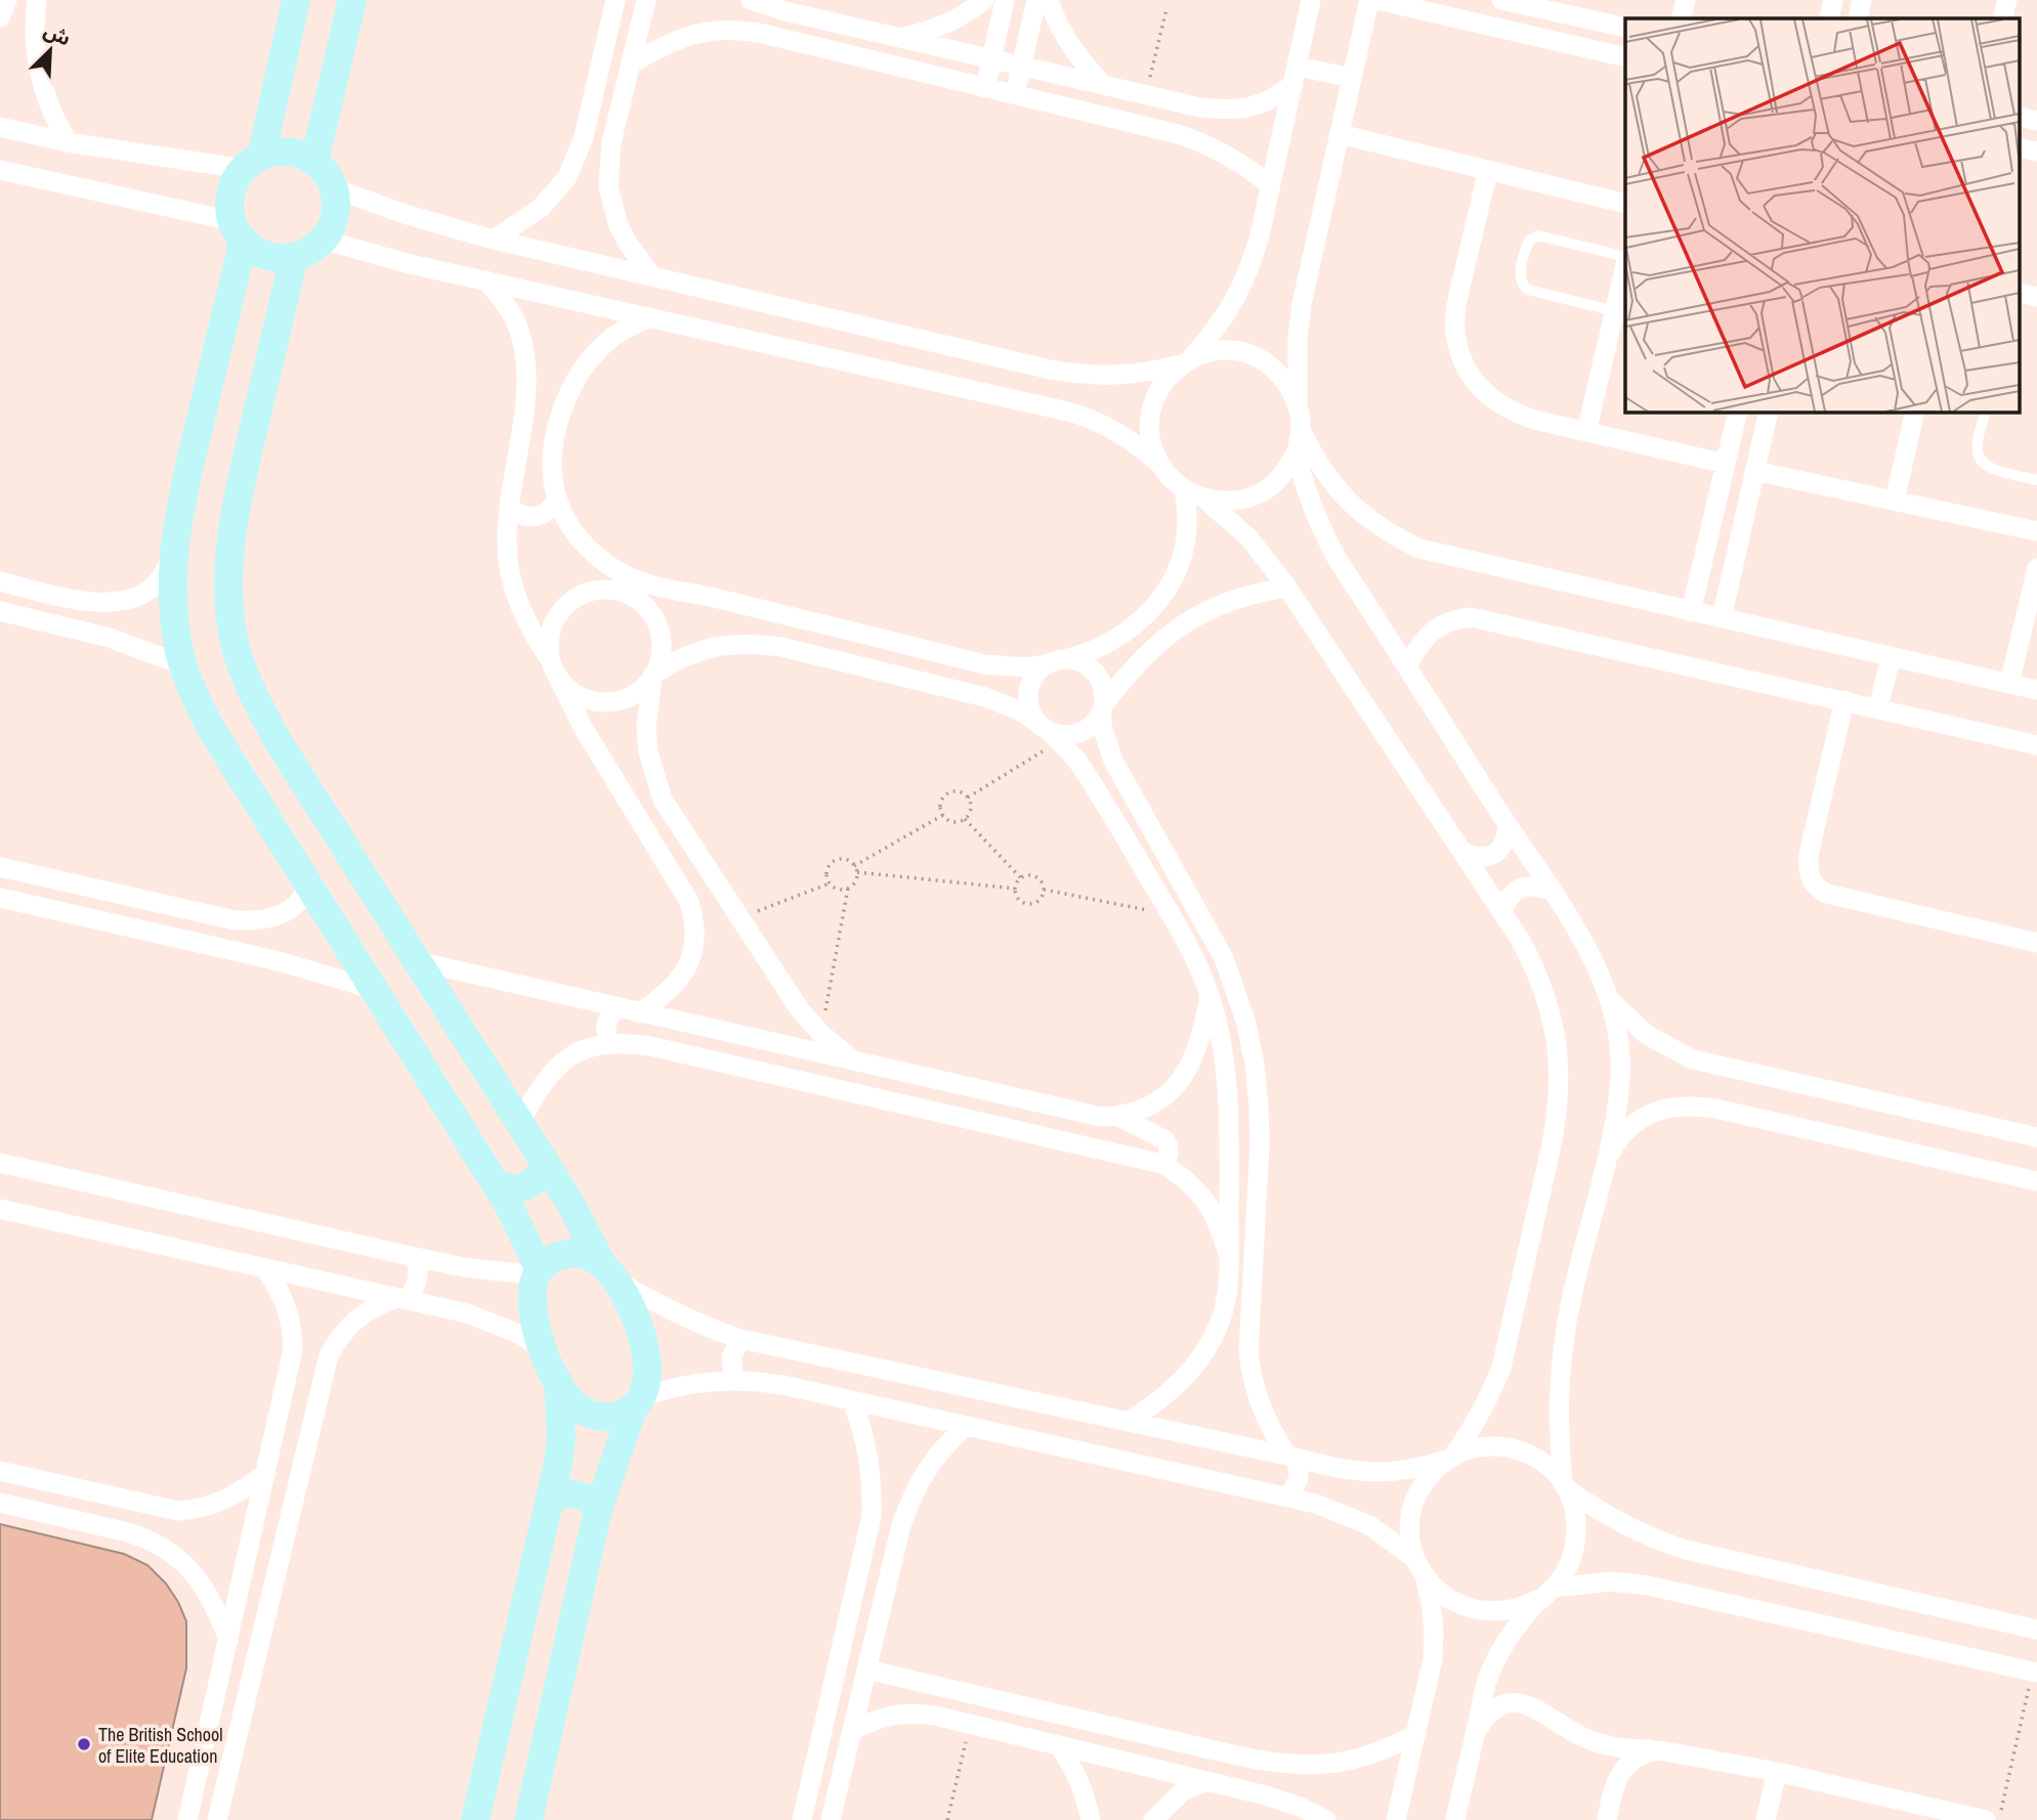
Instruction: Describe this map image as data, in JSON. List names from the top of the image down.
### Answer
{
  "places": ["The British School of Elite Education"],
  "north": "top right"
}
